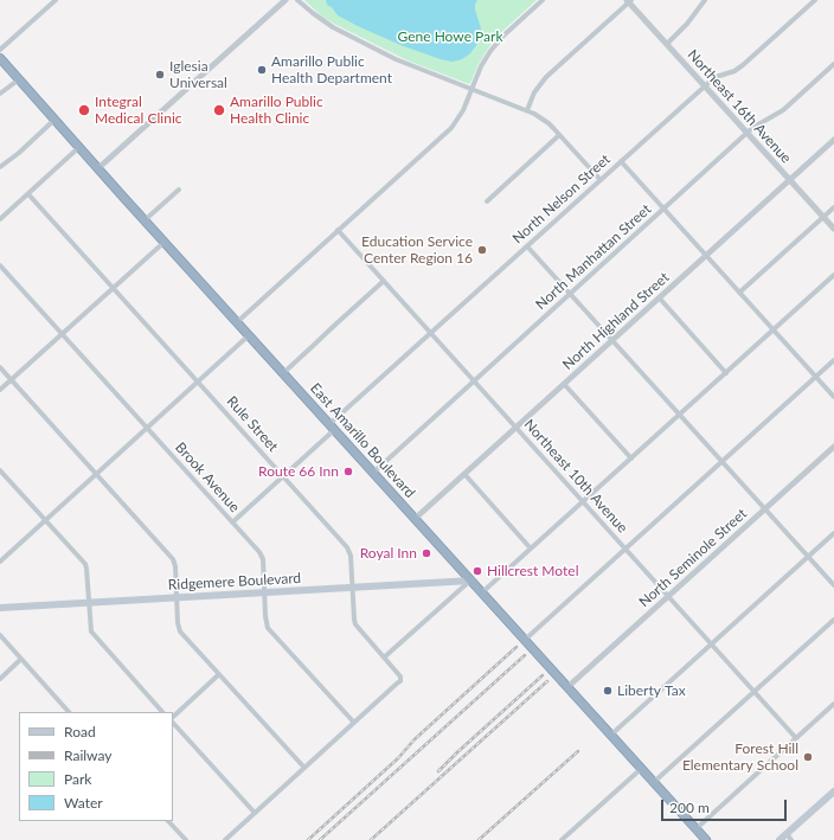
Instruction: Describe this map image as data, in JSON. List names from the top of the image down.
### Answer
{
  "streets": {
    "highway": ["East Amarillo Boulevard"],
    "main road": ["Ridgemere Boulevard"],
    "street": [
      "Northeast 16th Avenue",
      "North Nelson Street",
      "North Manhattan Street",
      "North Highland Street",
      "Rule Street",
      "Northeast 10th Avenue",
      "Brook Avenue",
      "North Seminole Street"
    ]
  },
  "crossings": [
    ["Northeast 16th Avenue", "North Nelson Street"],
    ["Northeast 16th Avenue", "North Manhattan Street"],
    ["Northeast 16th Avenue", "North Highland Street"],
    ["North Nelson Street", "Rule Street"],
    ["North Nelson Street", "East Amarillo Boulevard"],
    ["North Nelson Street", "Northeast 10th Avenue"],
    ["North Nelson Street", "Brook Avenue"],
    ["North Manhattan Street", "East Amarillo Boulevard"],
    ["North Manhattan Street", "Northeast 10th Avenue"],
    ["North Highland Street", "East Amarillo Boulevard"],
    ["North Highland Street", "Northeast 10th Avenue"],
    ["Rule Street", "Brook Avenue"],
    ["Rule Street", "Ridgemere Boulevard"],
    ["East Amarillo Boulevard", "North Seminole Street"],
    ["East Amarillo Boulevard", "Ridgemere Boulevard"],
    ["Northeast 10th Avenue", "North Seminole Street"],
    ["Brook Avenue", "Ridgemere Boulevard"]
  ],
  "parks": ["Gene Howe Park"],
  "places": [
    "Amarillo Public Health Department",
    "Iglesia Universal",
    "Integral Medical Clinic",
    "Amarillo Public Health Clinic",
    "Education Service Center Region 16",
    "Route 66 Inn",
    "Royal Inn",
    "Hillcrest Motel",
    "Liberty Tax",
    "Forest Hill Elementary School"
  ],
  "legend": [
    "Road",
    "Railway",
    "Park",
    "Water"
  ],
  "scale_bar": "200 m"
}
